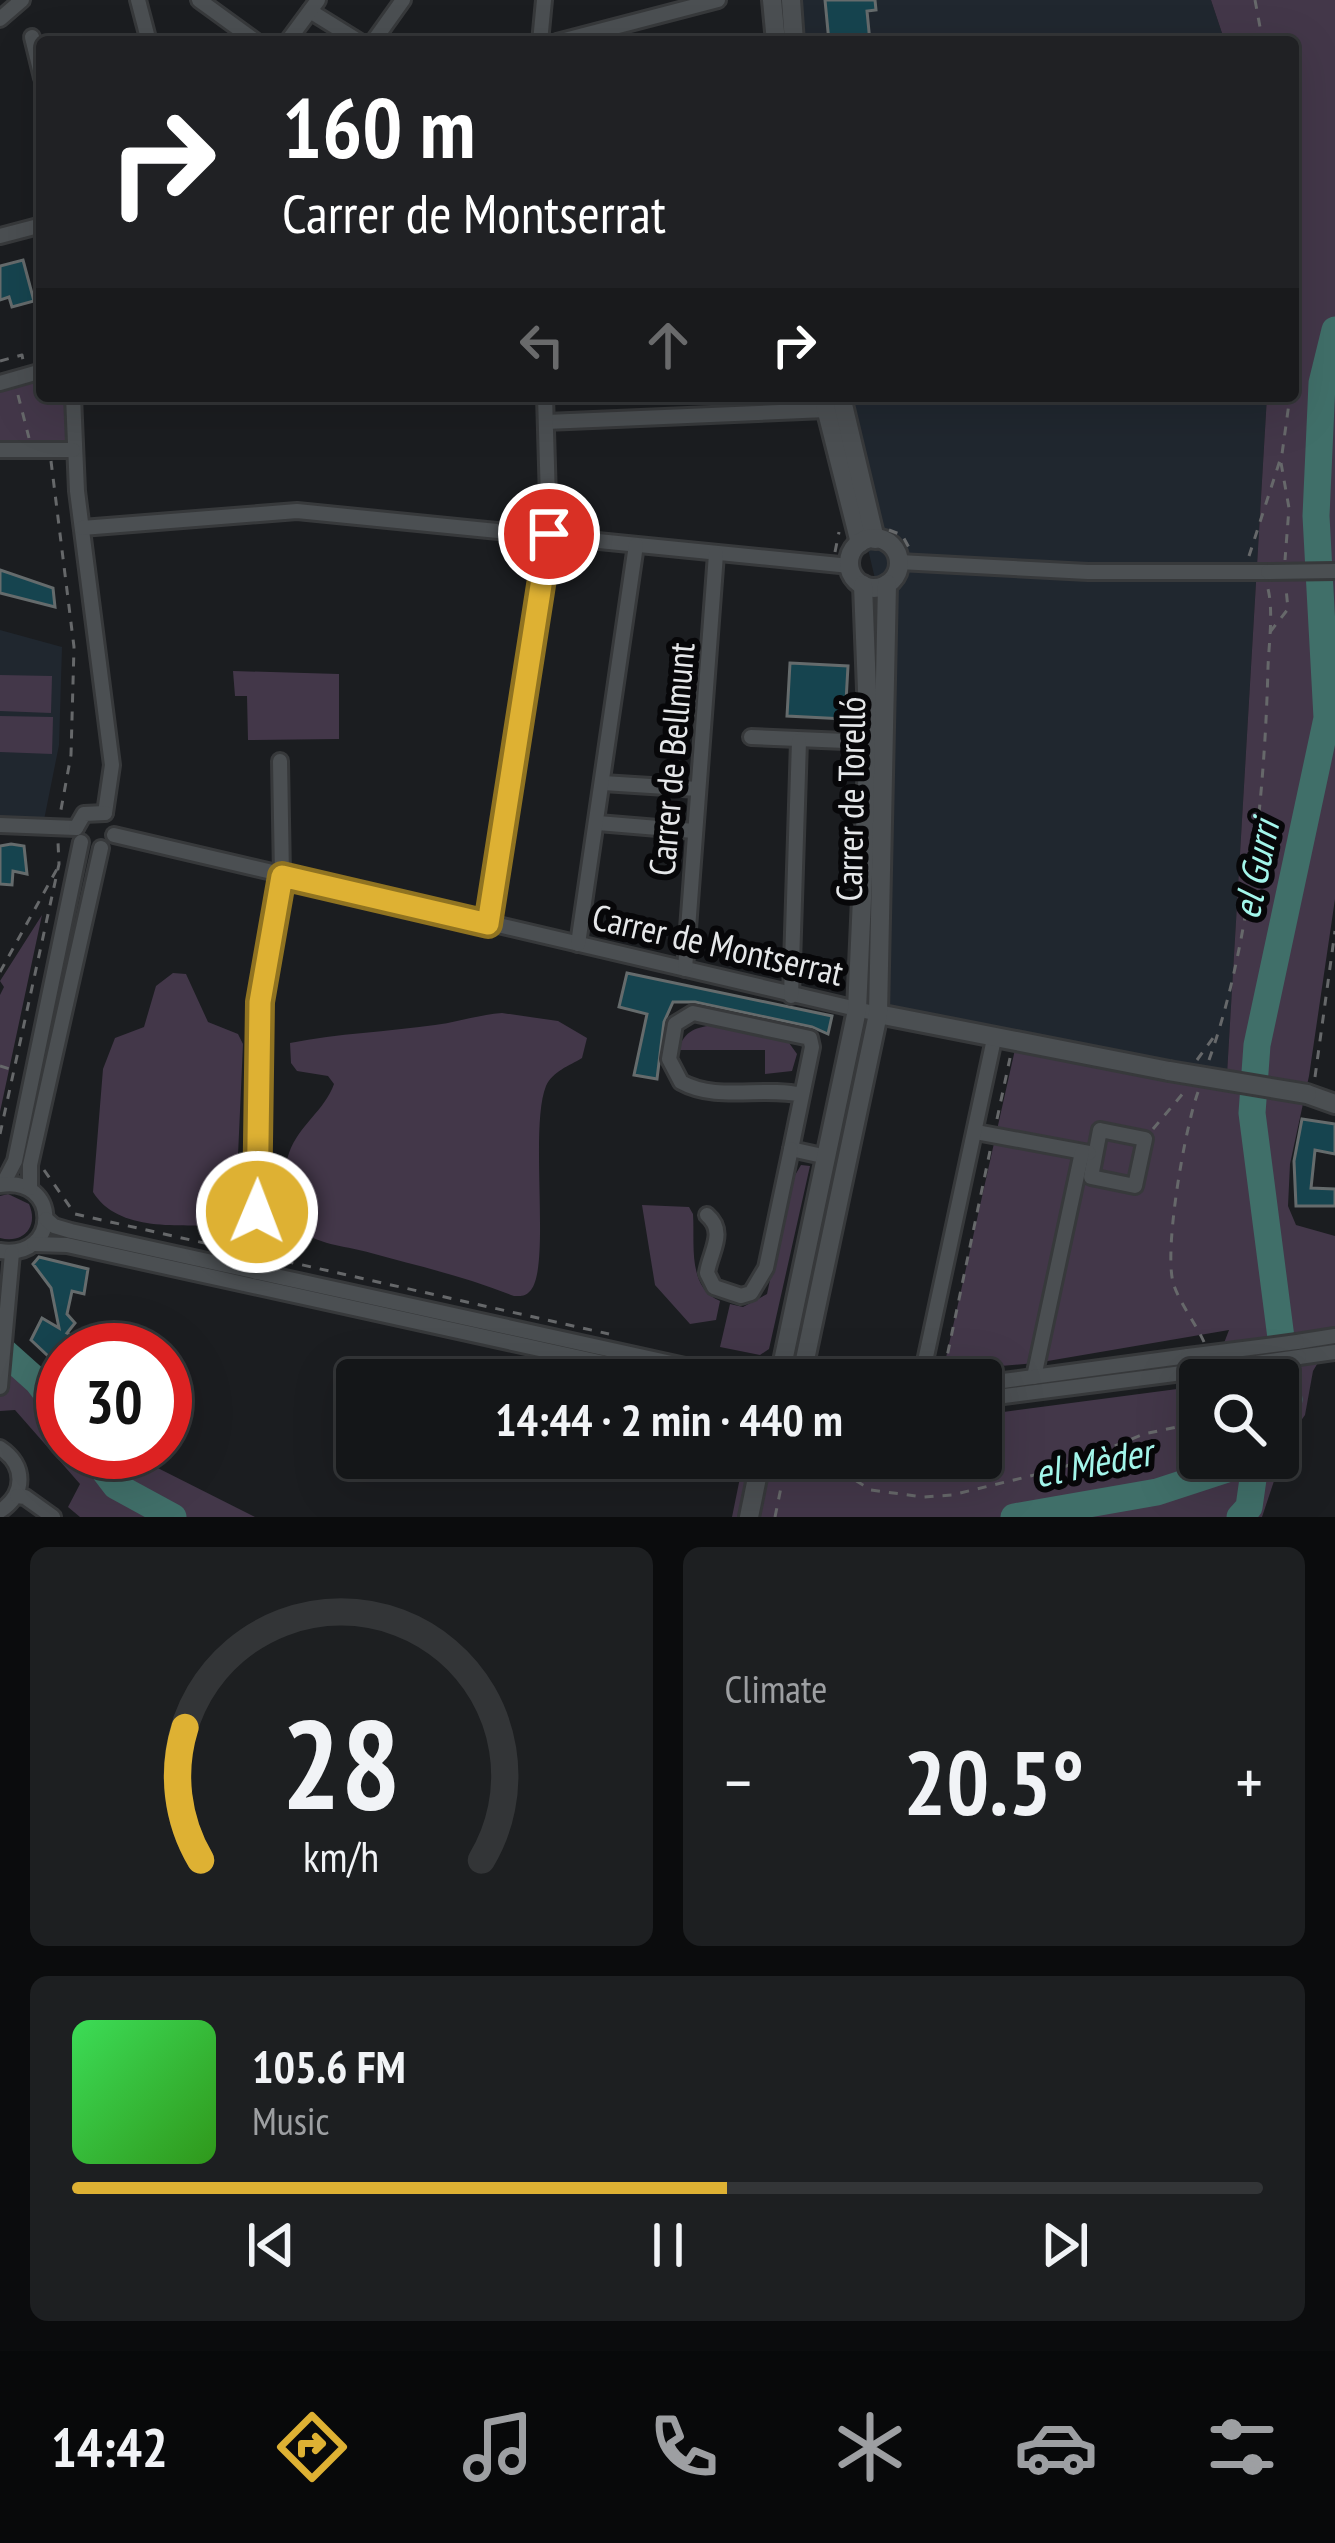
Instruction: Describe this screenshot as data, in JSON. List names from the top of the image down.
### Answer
{
  "streets": {
    "street": ["Carrer de Bellmunt", "Carrer de Torelló", "Carrer de Montserrat"]
  },
  "crossings": [
    ["Carrer de Bellmunt", "Carrer de Montserrat"],
    ["Carrer de Torelló", "Carrer de Montserrat"]
  ],
  "water": ["el Gurri", "el Mèder"],
  "page": {
    "turn": ["160 m", "Carrer de Montserrat"],
    "limit": "30",
    "trip": "14:44 · 2 min · 440 m",
    "tile": "Climate",
    "heat": ["−", "20.5°", "+"],
    "song": ["105.6 FM", "Music"],
    "tabs": "14:42",
    "gauge": ["28", "km/h"]
  }
}
